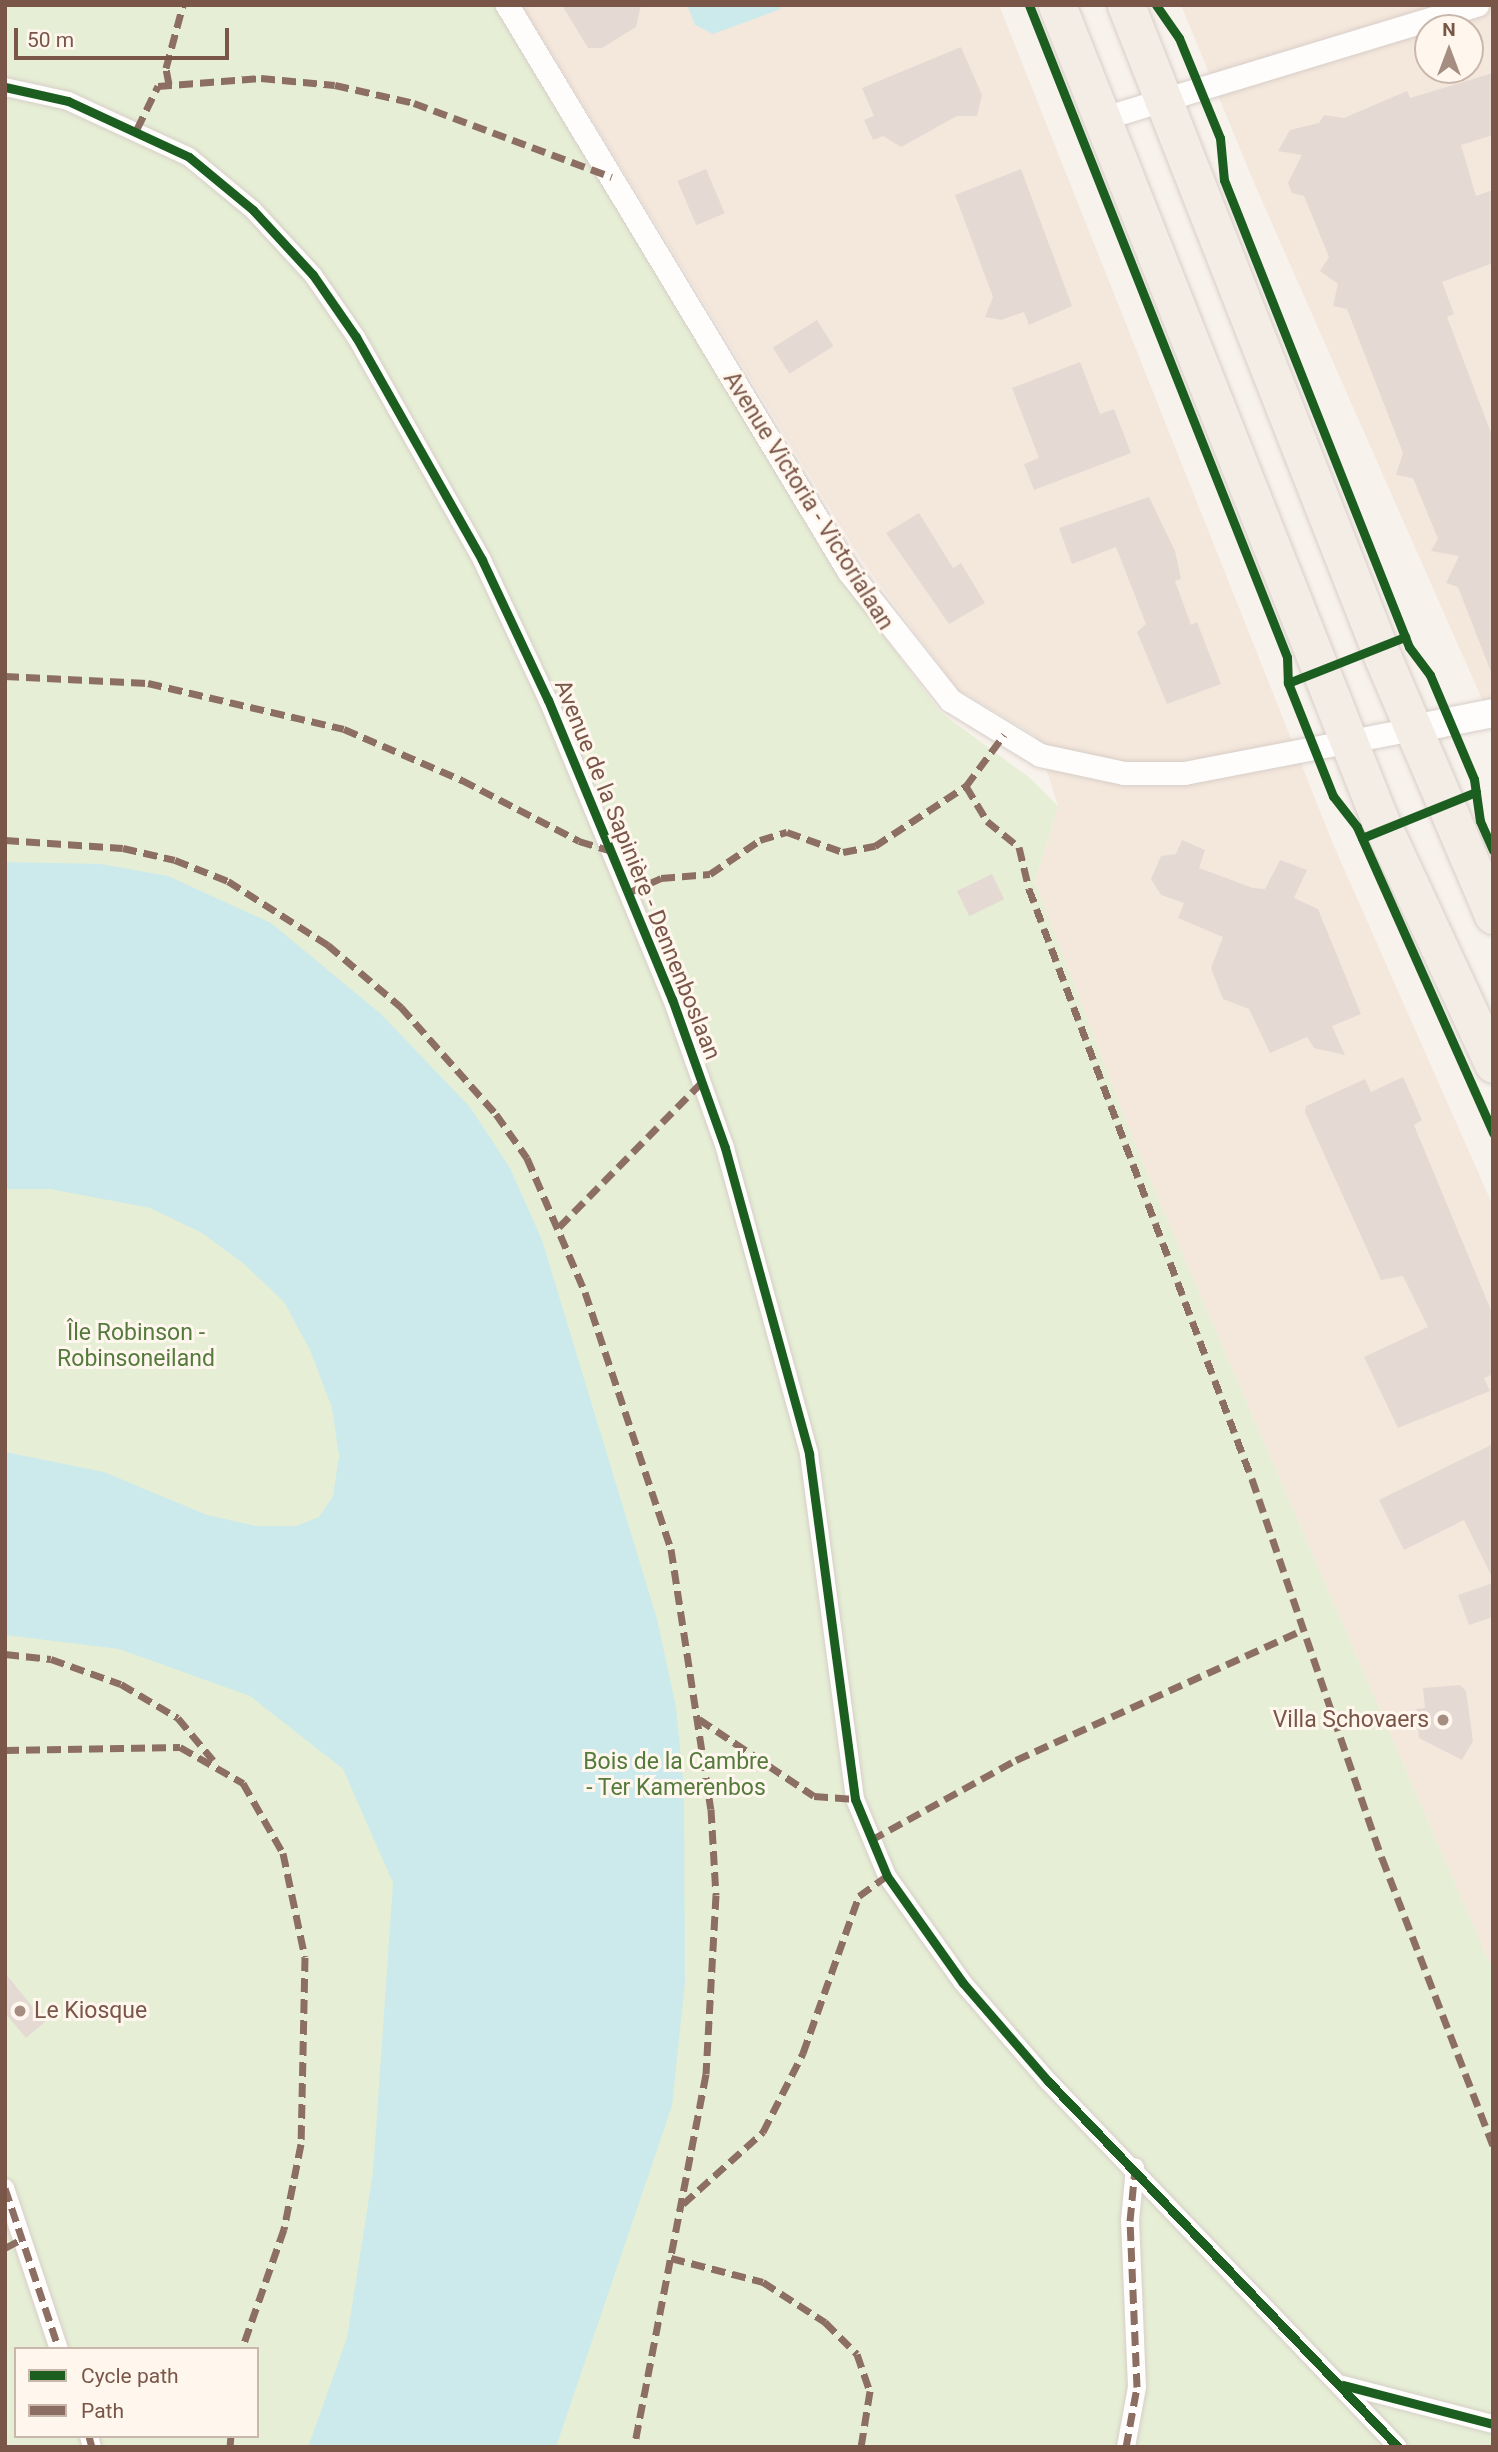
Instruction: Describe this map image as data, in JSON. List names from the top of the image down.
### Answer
{
  "streets": {
    "street": ["Avenue Victoria - Victorialaan", "Avenue de la Sapinière - Dennenboslaan"]
  },
  "parks": ["Île Robinson - Robinsoneiland", "Bois de la Cambre - Ter Kamerenbos"],
  "places": ["Villa Schovaers", "Le Kiosque"],
  "legend": ["Cycle path", "Path"],
  "scale_bar": "50 m",
  "north": "top"
}
